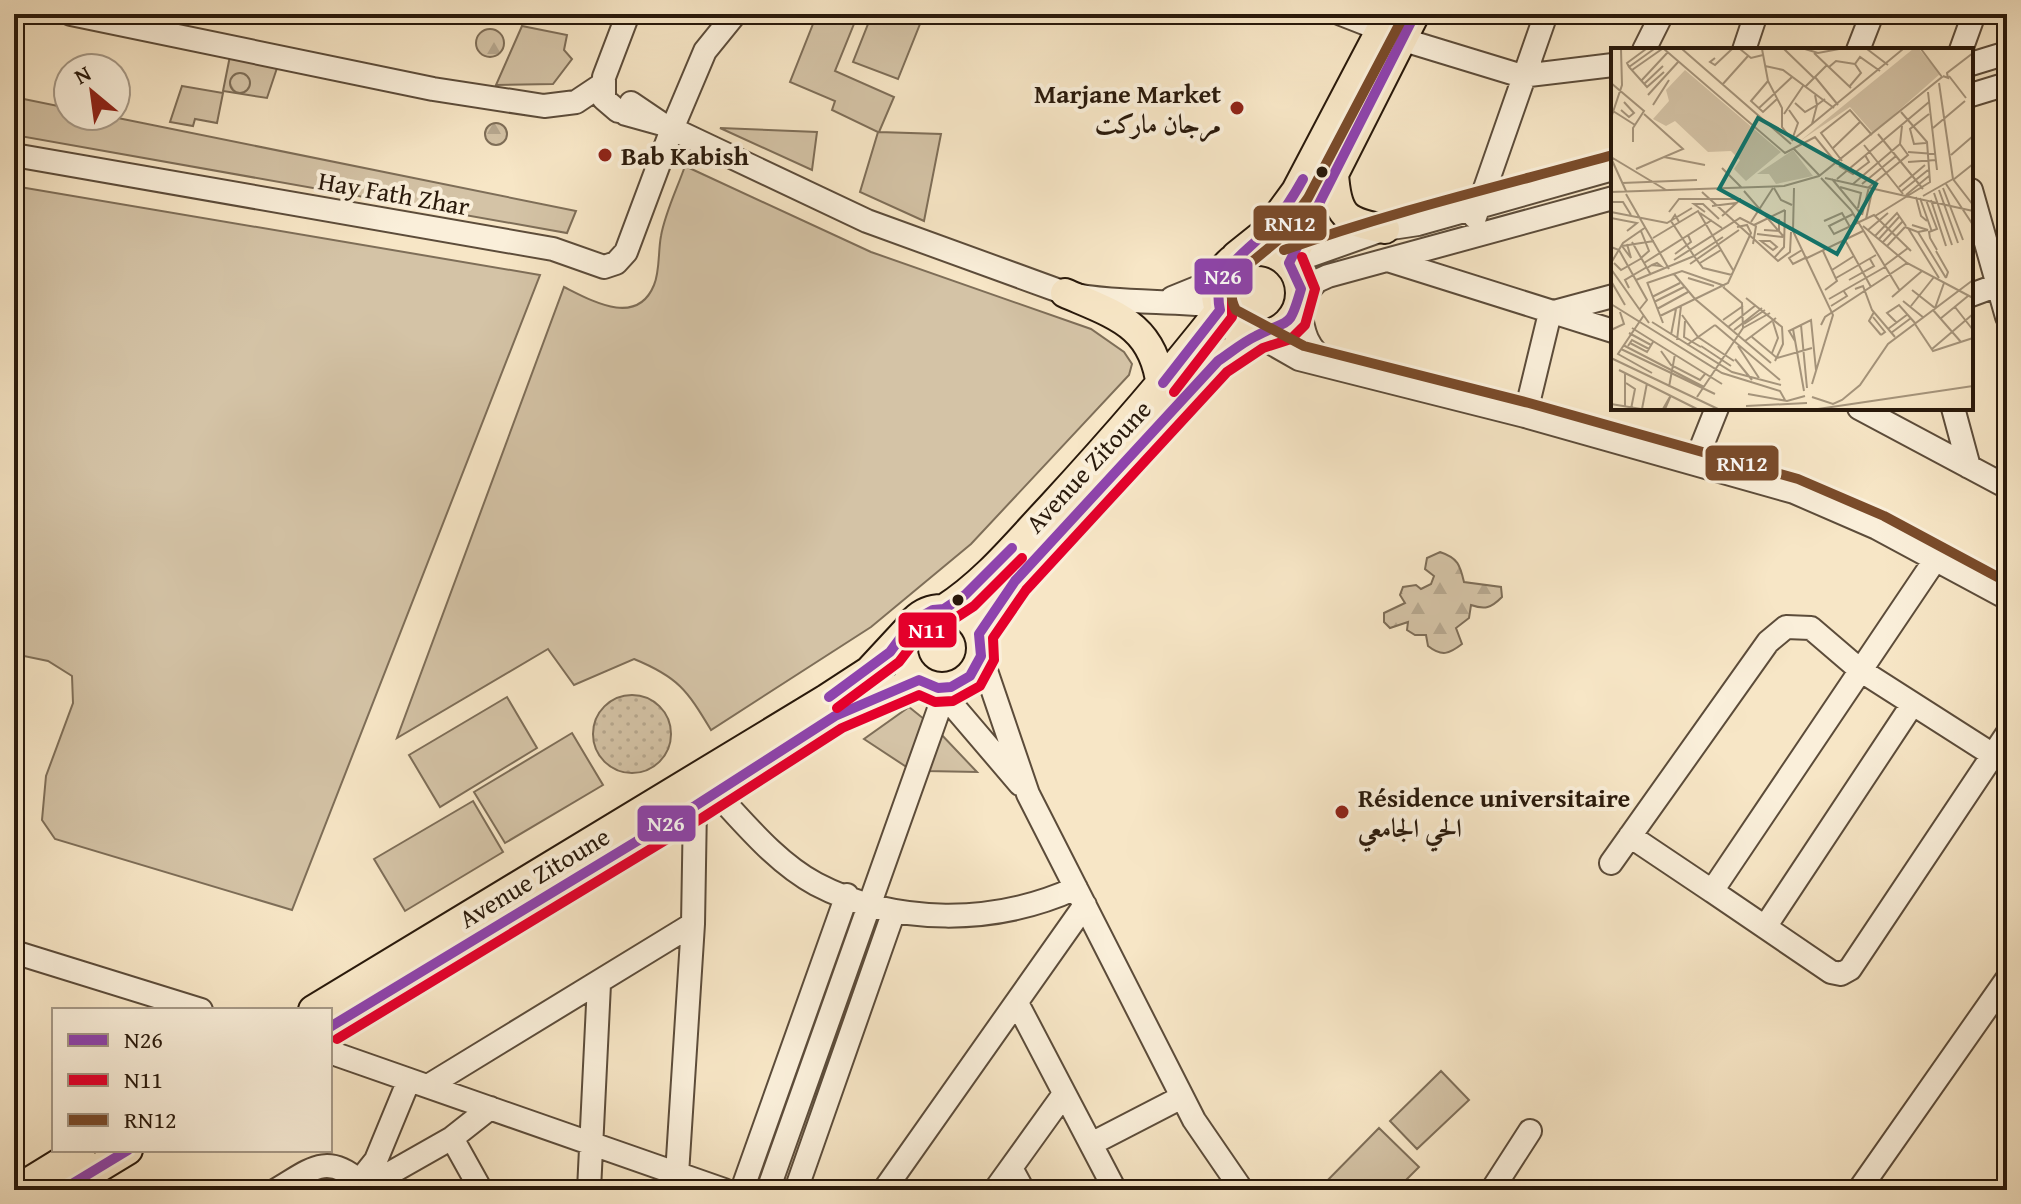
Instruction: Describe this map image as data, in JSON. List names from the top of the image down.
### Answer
{
  "streets": {
    "main road": ["Avenue Zitoune"],
    "street": ["Hay Fath Zhar"]
  },
  "places": ["Marjane Market مرجان ماركت", "Bab Kabish", "Résidence universitaire الحي الجامعي"],
  "lines": ["transit line N26", "transit line RN12", "transit line N11"],
  "legend": ["N26", "N11", "RN12"],
  "north": "top left"
}
